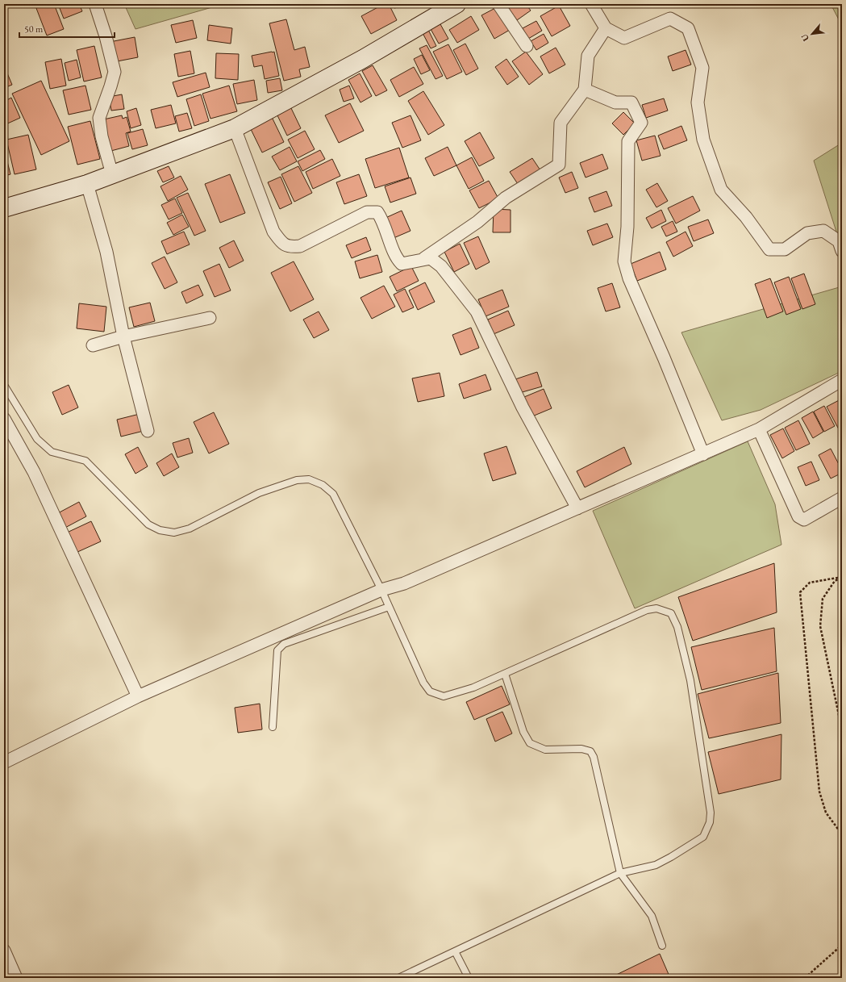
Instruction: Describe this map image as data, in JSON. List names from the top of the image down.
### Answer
{
  "scale_bar": "50 m",
  "north": "bottom left"
}
